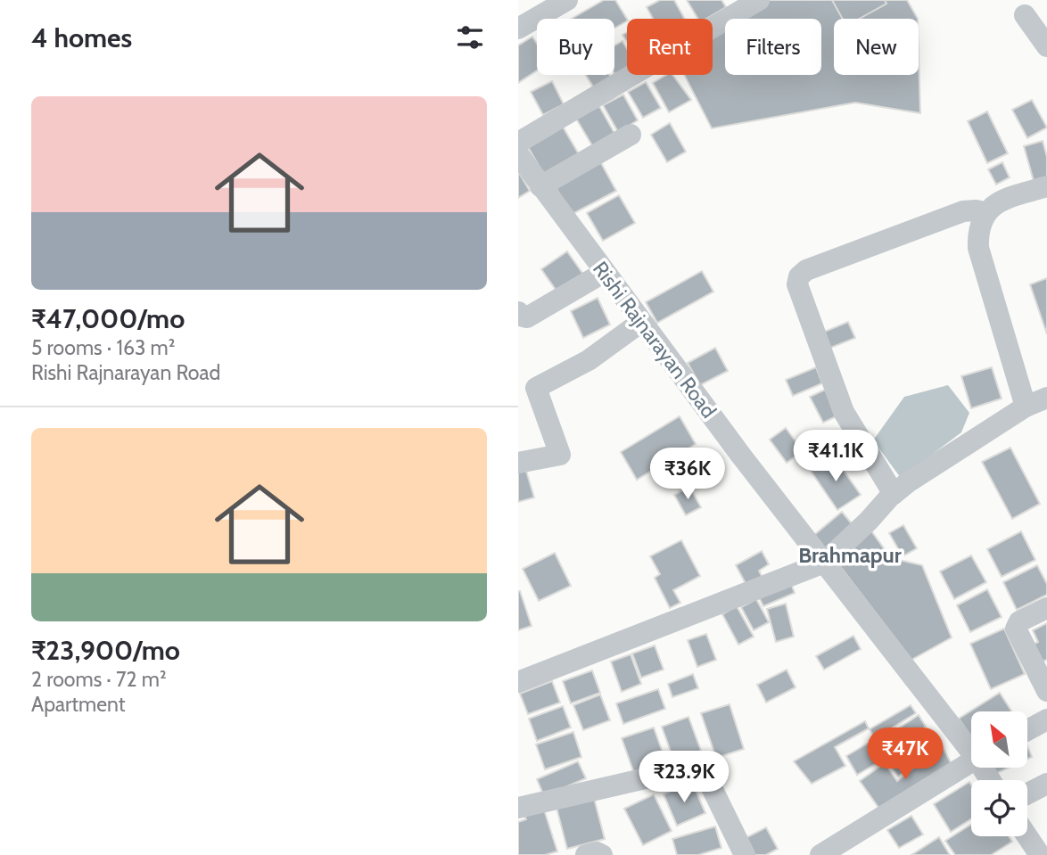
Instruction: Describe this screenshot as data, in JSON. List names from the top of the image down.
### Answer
{
  "streets": {
    "street": ["Rishi Rajnarayan Road"]
  },
  "districts": ["Brahmapur"],
  "north": "top left",
  "page": {
    "heading": "4 homes",
    "chip": [
      "Buy",
      "Rent",
      "Filters",
      "New"
    ],
    "list": [
      {
        "name": "₹47,000/mo",
        "note": "5 rooms · 163 m² · Rishi Rajnarayan Road"
      },
      {
        "name": "₹23,900/mo",
        "note": "2 rooms · 72 m² · Apartment"
      }
    ],
    "price": [
      "₹41.1K",
      "₹36K",
      "₹47K",
      "₹23.9K"
    ]
  }
}
